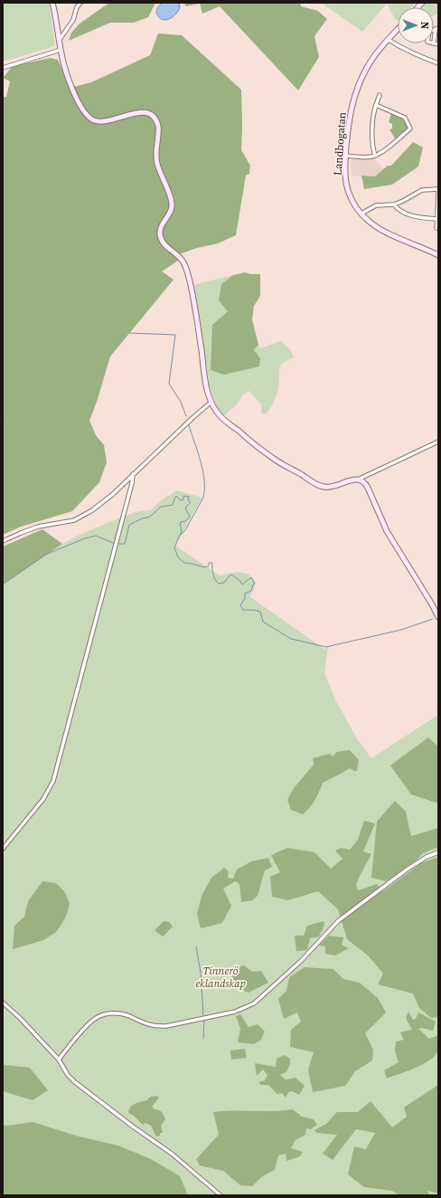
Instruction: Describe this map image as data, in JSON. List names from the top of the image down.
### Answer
{
  "streets": {
    "street": ["Landbogatan"]
  },
  "parks": ["Tinnerö eklandskap"],
  "north": "right"
}
